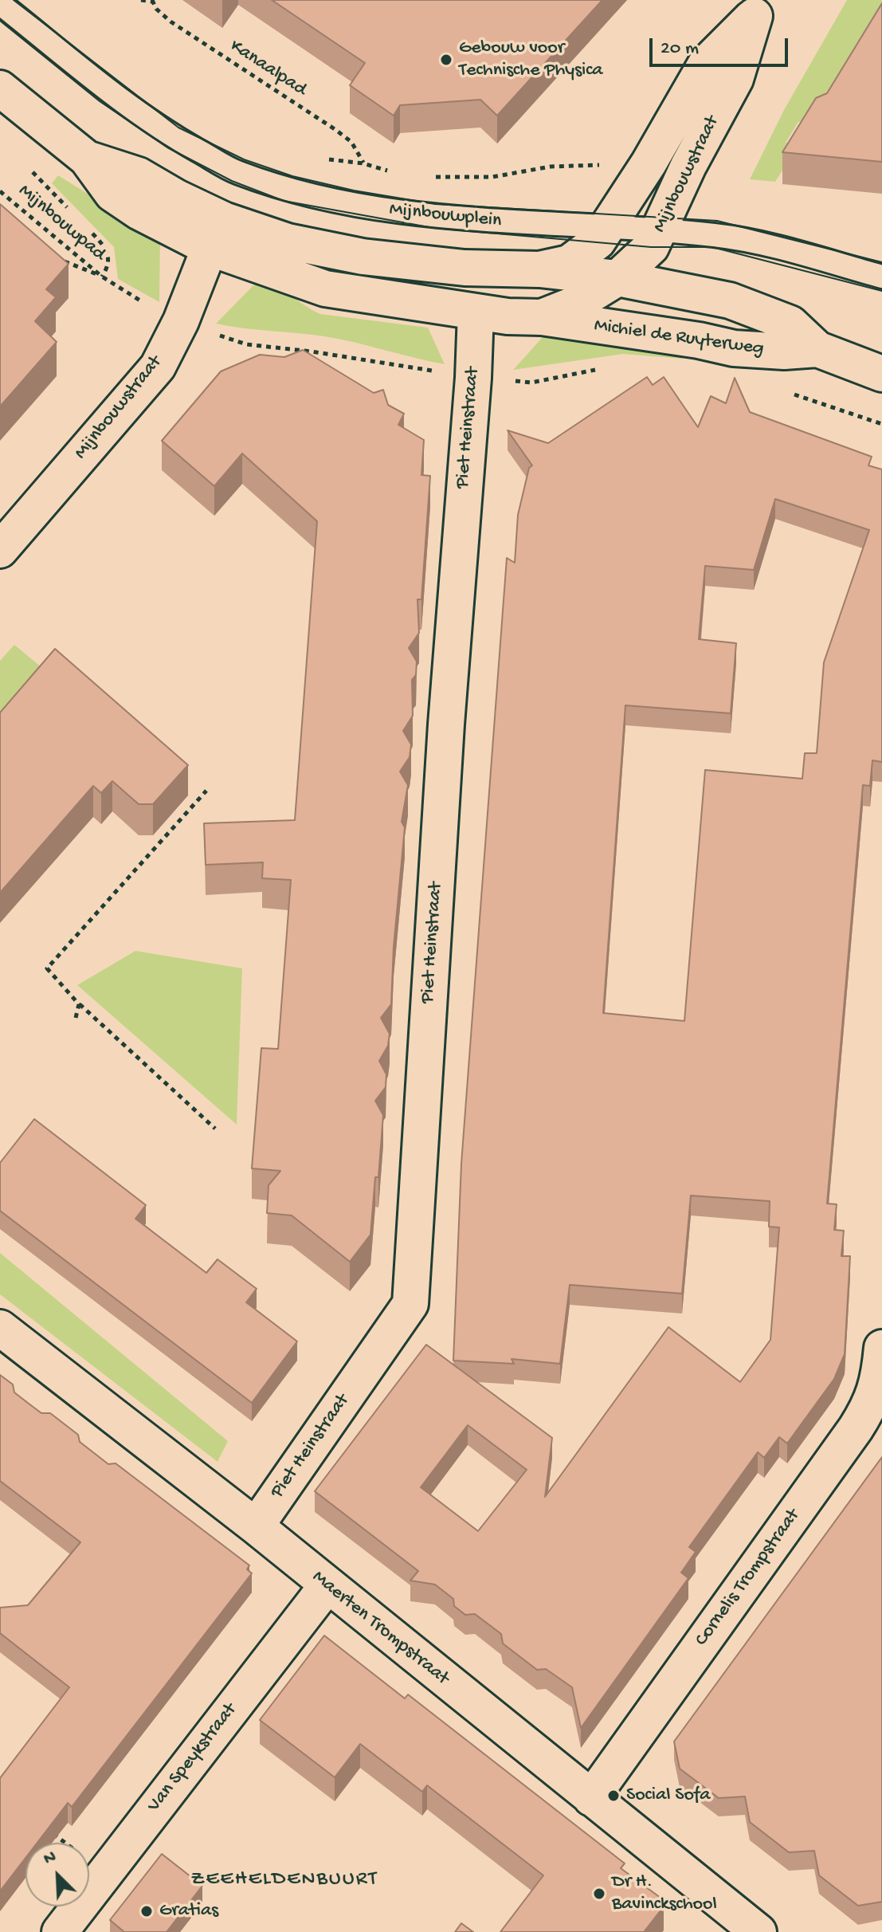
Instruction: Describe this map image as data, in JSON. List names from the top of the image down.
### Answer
{
  "streets": {
    "street": [
      "Mijnbouwstraat",
      "Michiel de Ruyterweg",
      "Piet Heinstraat",
      "Cornelis Trompstraat",
      "Maerten Trompstraat",
      "Van Speykstraat"
    ],
    "lane": ["Mijnbouwplein"],
    "path": ["Kanaalpad", "Mijnbouwpad"]
  },
  "crossings": [
    ["Kanaalpad", "Mijnbouwplein"],
    ["Mijnbouwstraat", "Mijnbouwplein"],
    ["Mijnbouwstraat", "Michiel de Ruyterweg"],
    ["Piet Heinstraat", "Maerten Trompstraat"],
    ["Cornelis Trompstraat", "Maerten Trompstraat"],
    ["Maerten Trompstraat", "Van Speykstraat"]
  ],
  "districts": ["ZEEHELDENBUURT"],
  "places": [
    "Gebouw voor Technische Physica",
    "Social Sofa",
    "Dr H. Bavinckschool",
    "Gratias"
  ],
  "scale_bar": "20 m",
  "north": "top left"
}
